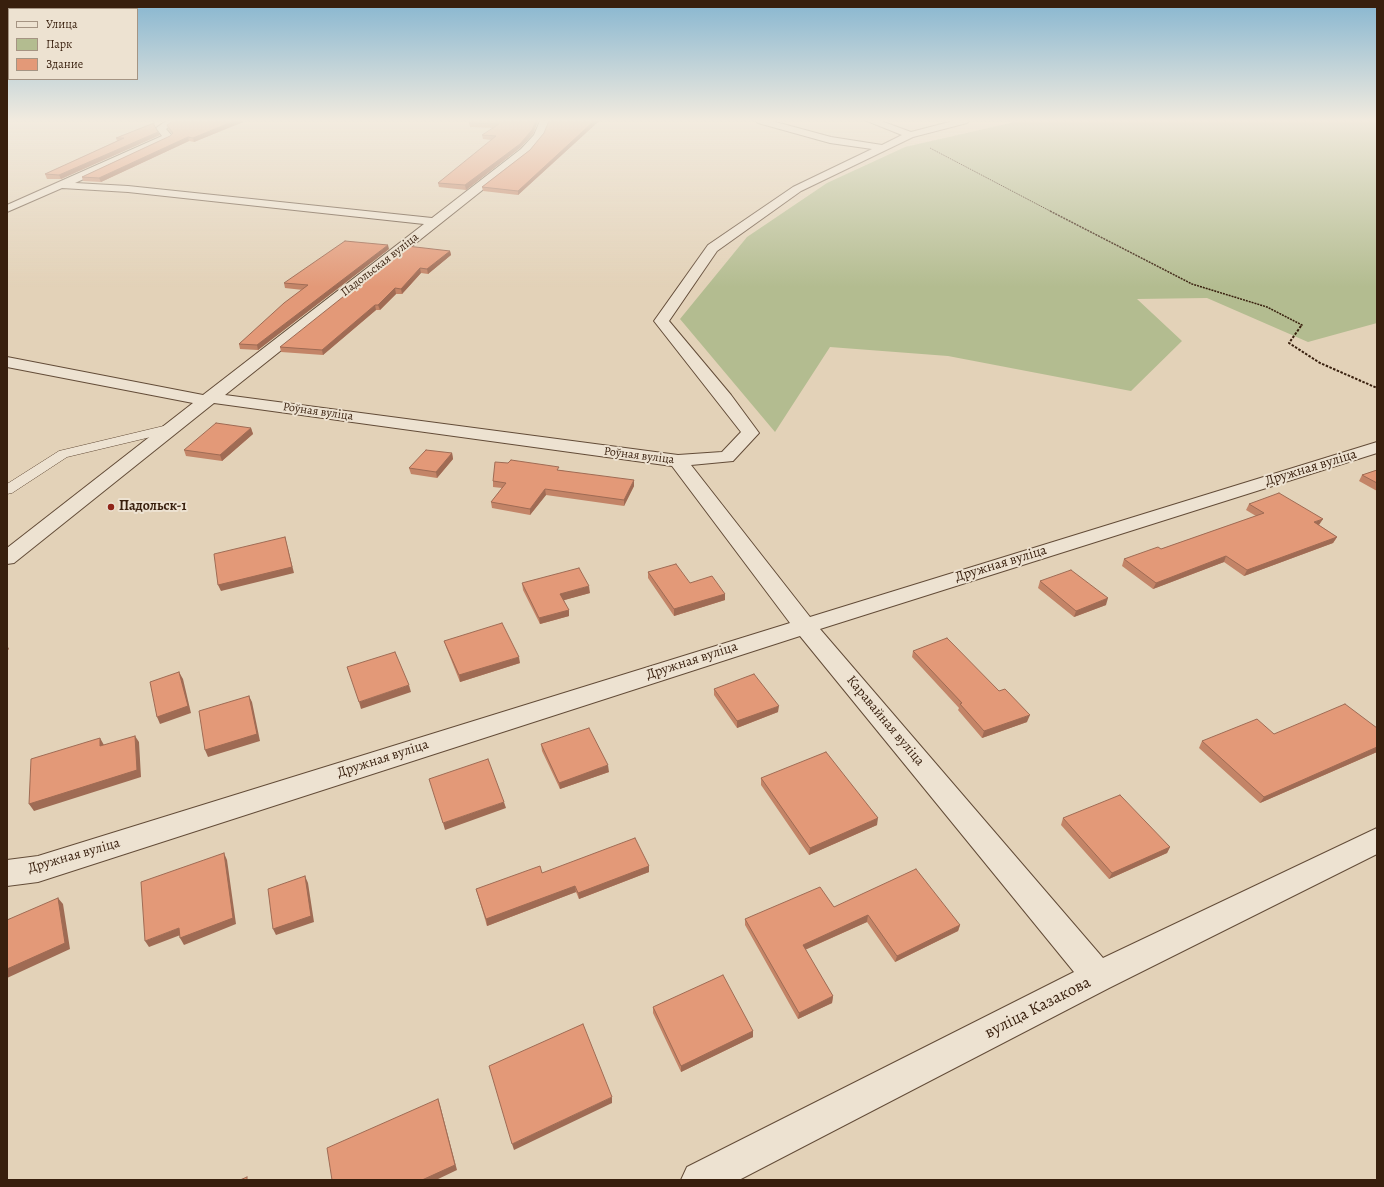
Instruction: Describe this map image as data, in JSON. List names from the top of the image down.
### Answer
{
  "streets": {
    "street": [
      "Падольская вуліца",
      "Роўная вуліца",
      "Дружная вуліца",
      "Каравайная вуліца",
      "вуліца Казакова"
    ]
  },
  "crossings": [
    ["Падольская вуліца", "Роўная вуліца"],
    ["Роўная вуліца", "Каравайная вуліца"],
    ["Дружная вуліца", "Каравайная вуліца"],
    ["Каравайная вуліца", "вуліца Казакова"]
  ],
  "places": ["Падольск-1"],
  "legend": ["Улица", "Парк", "Здание"]
}
